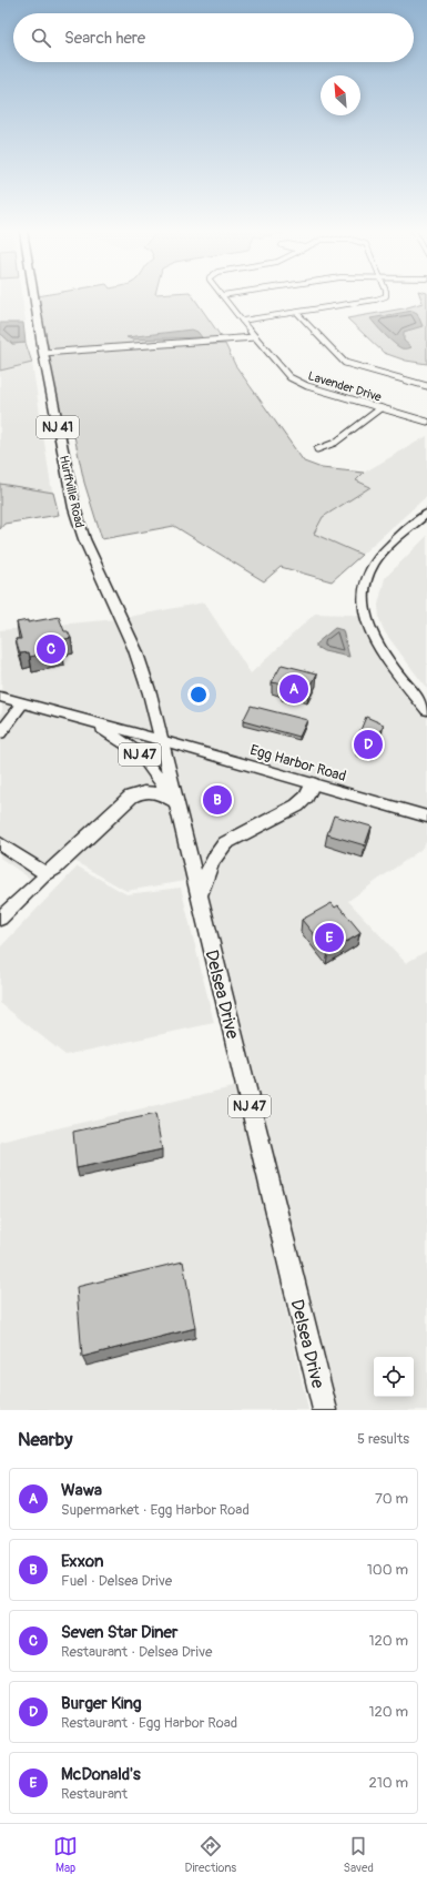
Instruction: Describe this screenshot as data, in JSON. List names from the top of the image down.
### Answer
{
  "streets": {
    "main road": [
      "NJ 41",
      "Hurffville Road",
      "NJ 47",
      "Egg Harbor Road",
      "Delsea Drive"
    ],
    "street": ["Lavender Drive"]
  },
  "crossings": [
    ["Hurffville Road", "NJ 47"],
    ["Hurffville Road", "Egg Harbor Road"],
    ["Hurffville Road", "Delsea Drive"],
    ["NJ 47", "Egg Harbor Road"],
    ["NJ 47", "Delsea Drive"],
    ["Egg Harbor Road", "Delsea Drive"]
  ],
  "north": "top left",
  "page": {
    "search": "Search here",
    "pins": [
      "C",
      "A",
      "D",
      "B",
      "E"
    ],
    "heading": ["Nearby", "5 results"],
    "list": [
      {
        "mark": "A",
        "name": "Wawa",
        "note": "Supermarket · Egg Harbor Road",
        "value": "70 m"
      },
      {
        "mark": "B",
        "name": "Exxon",
        "note": "Fuel · Delsea Drive",
        "value": "100 m"
      },
      {
        "mark": "C",
        "name": "Seven Star Diner",
        "note": "Restaurant · Delsea Drive",
        "value": "120 m"
      },
      {
        "mark": "D",
        "name": "Burger King",
        "note": "Restaurant · Egg Harbor Road",
        "value": "120 m"
      },
      {
        "mark": "E",
        "name": "McDonald's",
        "note": "Restaurant",
        "value": "210 m"
      }
    ],
    "nav": ["Map", "Directions", "Saved"]
  }
}
